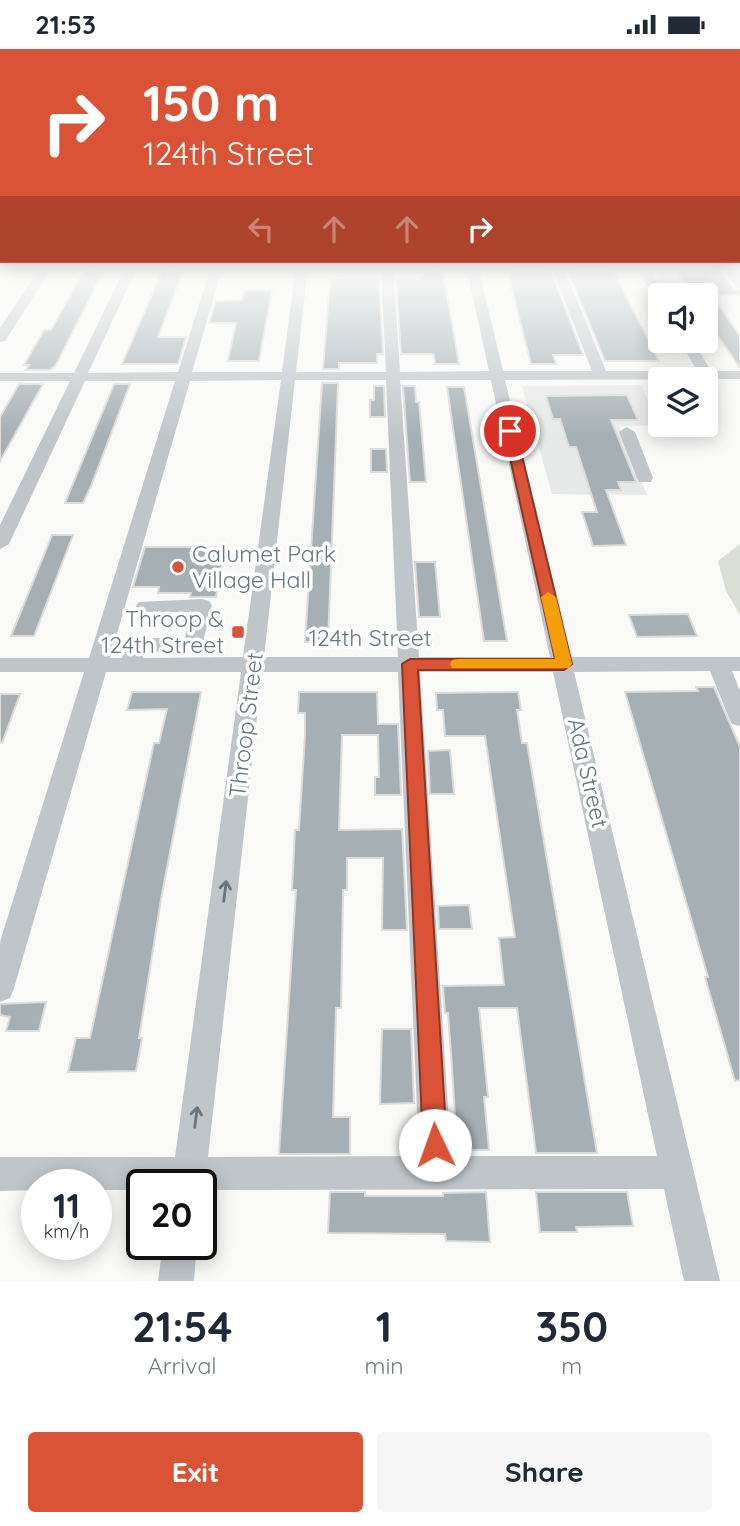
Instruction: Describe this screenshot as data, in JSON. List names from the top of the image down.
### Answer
{
  "streets": {
    "street": ["124th Street", "Throop Street", "Ada Street"]
  },
  "crossings": [
    ["124th Street", "Throop Street"],
    ["124th Street", "Ada Street"]
  ],
  "places": {
    "other": ["Calumet Park Village Hall"],
    "transit": ["Throop & 124th Street"]
  },
  "page": {
    "status": "21:53",
    "turn": ["150 m", "124th Street"],
    "speed": "11 km/h",
    "limit": "20",
    "eta": [
      "21:54",
      "Arrival",
      "1",
      "min",
      "350",
      "m"
    ],
    "buttons": ["Exit", "Share"]
  }
}
